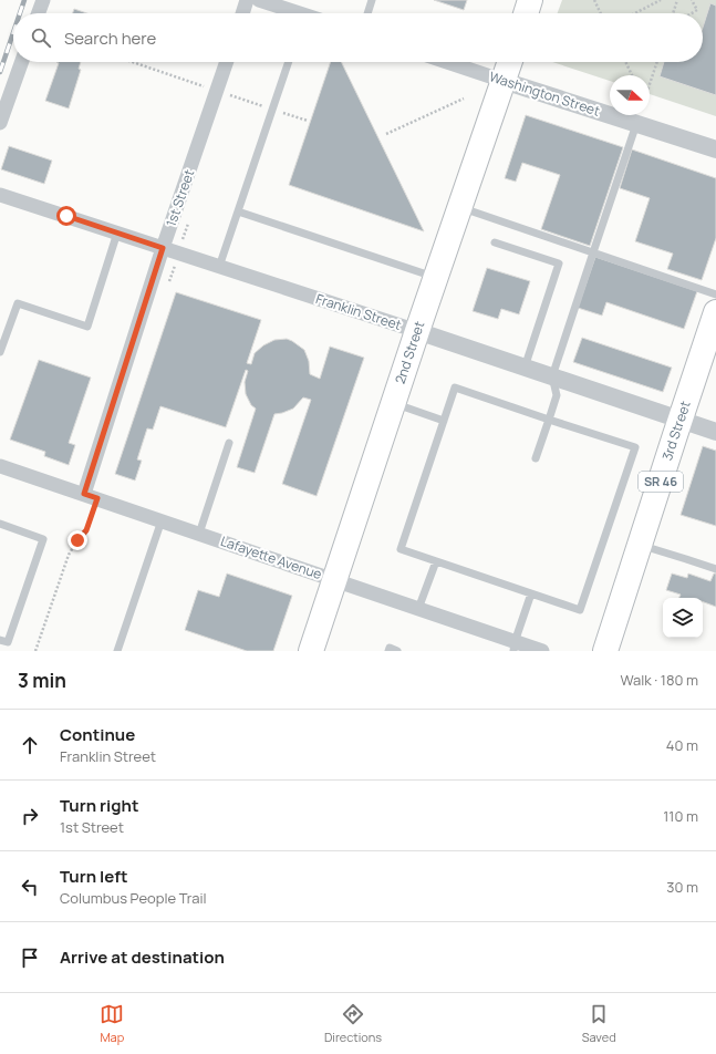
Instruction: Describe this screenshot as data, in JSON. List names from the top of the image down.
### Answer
{
  "streets": {
    "highway": ["2nd Street", "3rd Street", "SR 46"],
    "street": [
      "Washington Street",
      "1st Street",
      "Franklin Street",
      "Lafayette Avenue"
    ]
  },
  "crossings": [
    ["Washington Street", "2nd Street"],
    ["1st Street", "Franklin Street"],
    ["1st Street", "Lafayette Avenue"],
    ["Franklin Street", "2nd Street"],
    ["Franklin Street", "3rd Street"],
    ["2nd Street", "Lafayette Avenue"]
  ],
  "north": "right",
  "page": {
    "search": "Search here",
    "heading": ["3 min", "Walk · 180 m"],
    "list": [
      ["Continue", "Franklin Street", "40 m"],
      ["Turn right", "1st Street", "110 m"],
      ["Turn left", "Columbus People Trail", "30 m"],
      "Arrive at destination"
    ],
    "nav": ["Map", "Directions", "Saved"]
  }
}
